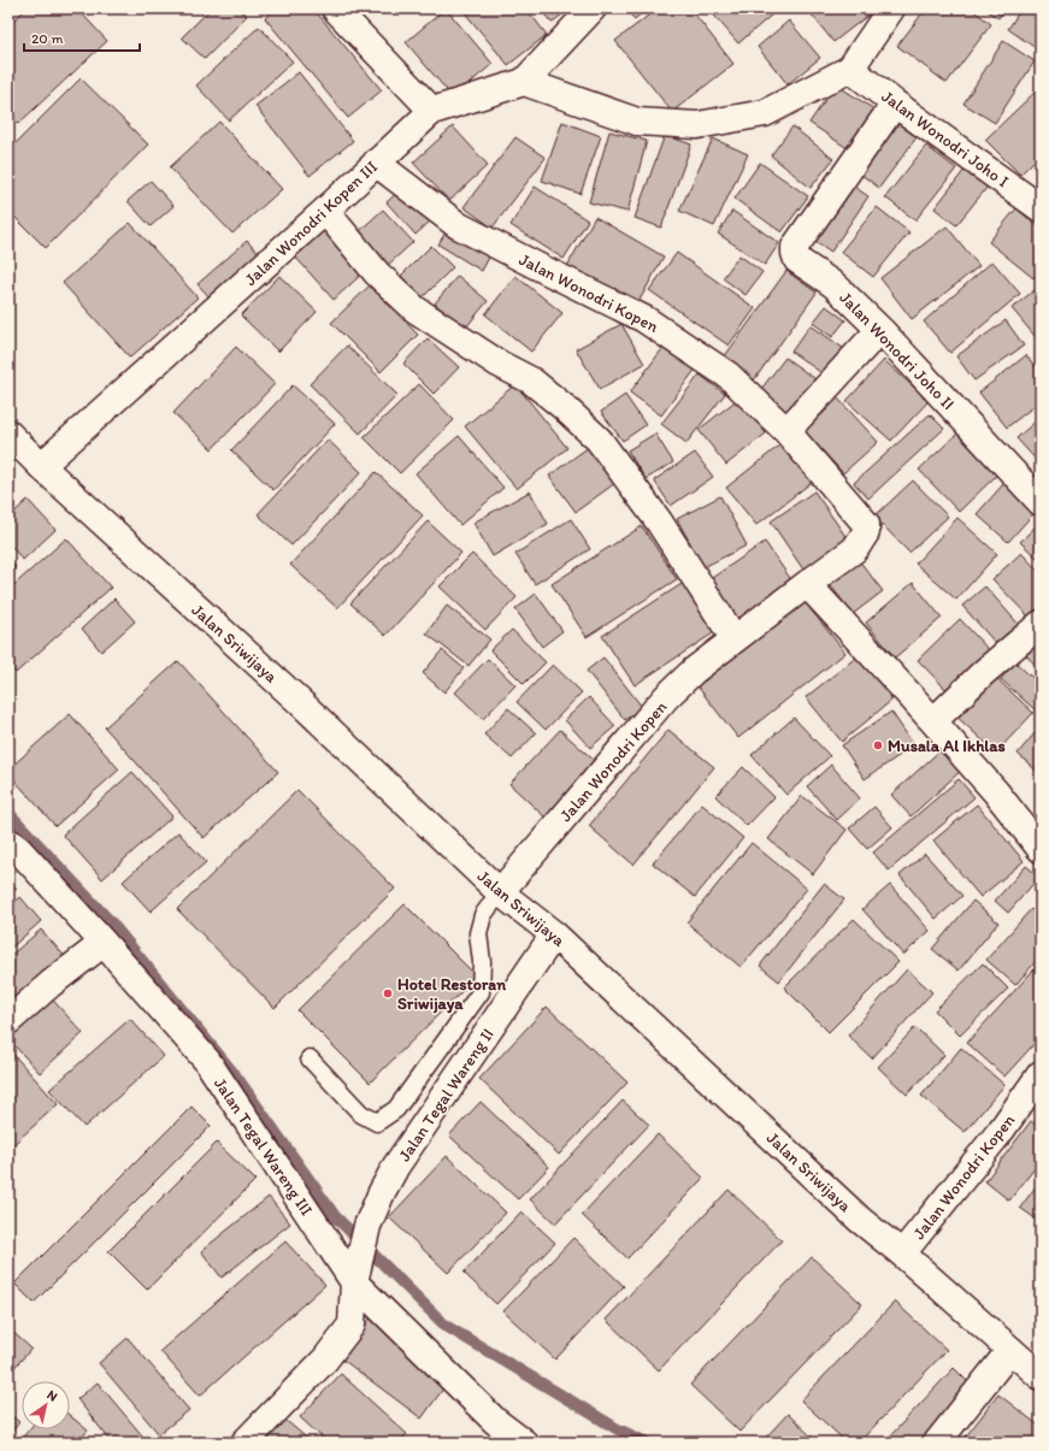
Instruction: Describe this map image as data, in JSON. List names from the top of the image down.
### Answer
{
  "streets": {
    "street": [
      "Jalan Wonodri Joho I",
      "Jalan Wonodri Kopen III",
      "Jalan Wonodri Kopen",
      "Jalan Wonodri Joho II",
      "Jalan Sriwijaya",
      "Jalan Tegal Wareng II",
      "Jalan Tegal Wareng III"
    ]
  },
  "crossings": [
    ["Jalan Wonodri Joho I", "Jalan Wonodri Joho II"],
    ["Jalan Wonodri Kopen III", "Jalan Wonodri Kopen"],
    ["Jalan Wonodri Kopen III", "Jalan Sriwijaya"],
    ["Jalan Wonodri Kopen", "Jalan Sriwijaya"],
    ["Jalan Sriwijaya", "Jalan Tegal Wareng II"],
    ["Jalan Tegal Wareng II", "Jalan Tegal Wareng III"]
  ],
  "places": ["Musala Al Ikhlas", "Hotel Restoran Sriwijaya"],
  "scale_bar": "20 m",
  "north": "top right"
}
